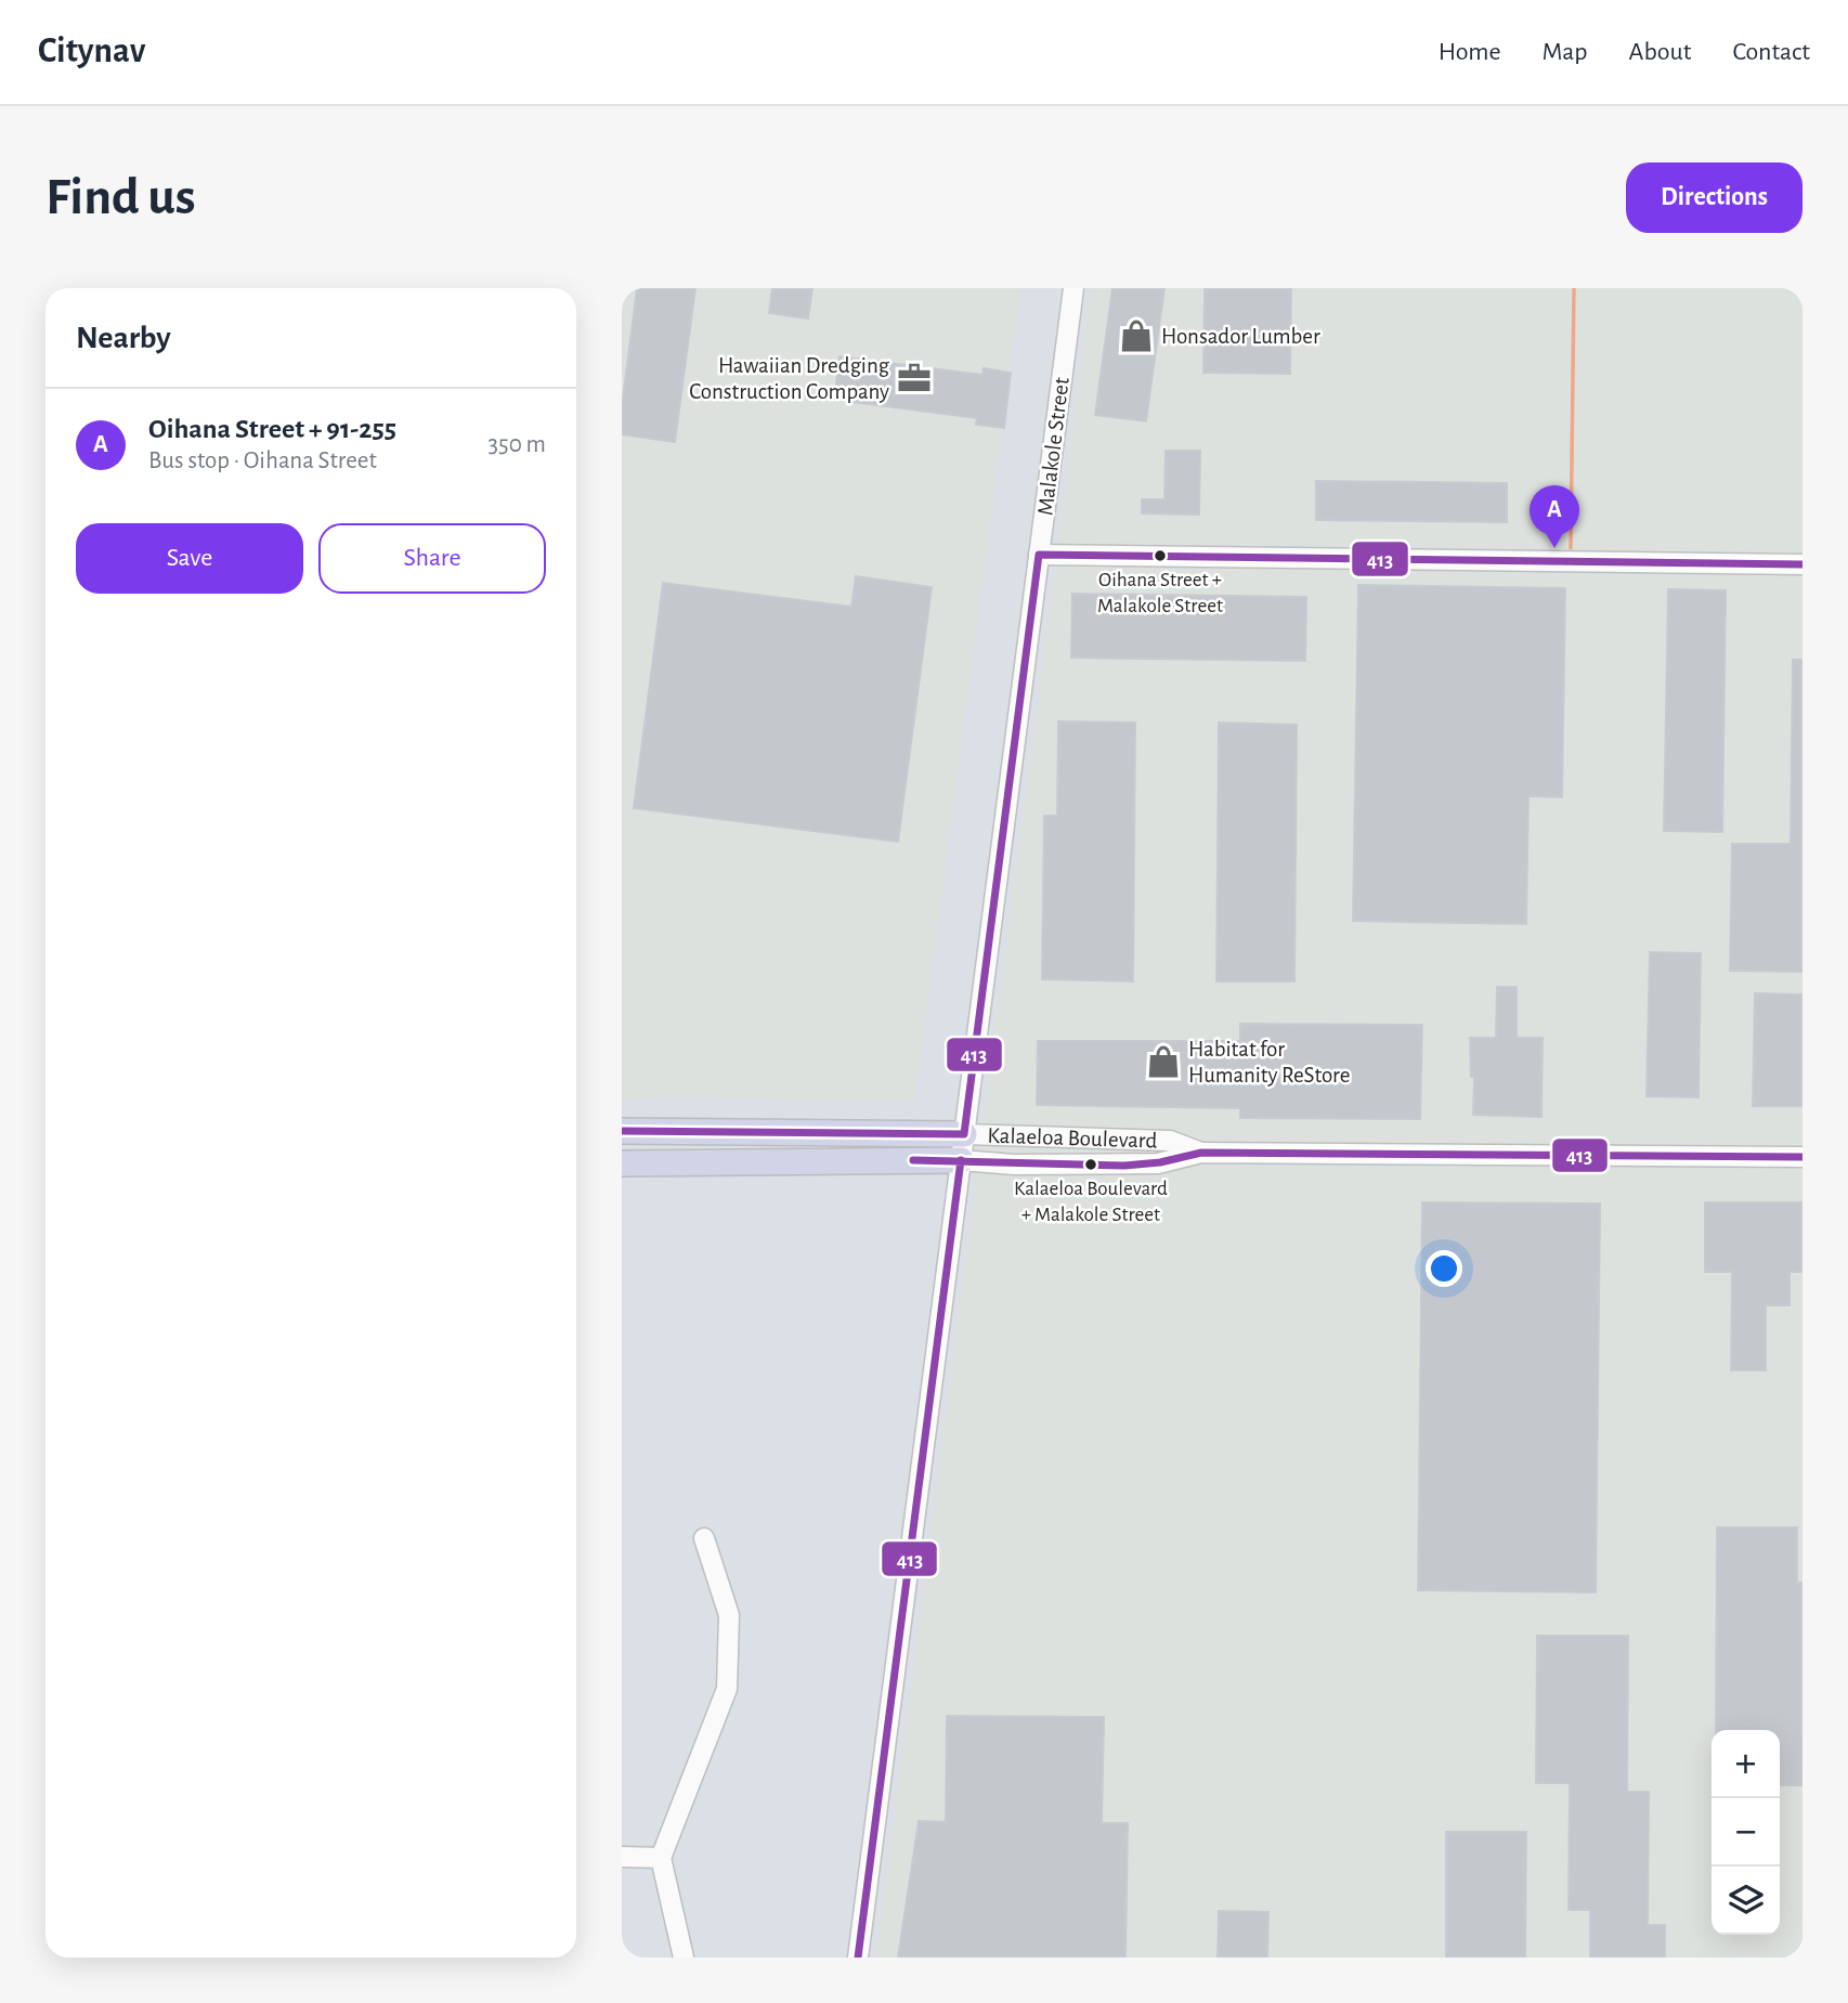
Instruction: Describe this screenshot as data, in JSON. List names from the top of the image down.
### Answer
{
  "streets": {
    "main road": ["Kalaeloa Boulevard"],
    "street": ["Malakole Street"]
  },
  "crossings": [
    ["Malakole Street", "Kalaeloa Boulevard"]
  ],
  "places": {
    "shop": ["Honsador Lumber", "Habitat for Humanity ReStore"],
    "office": ["Hawaiian Dredging Construction Company"],
    "other": ["Oihana Street + Malakole Street", "Kalaeloa Boulevard + Malakole Street"]
  },
  "lines": ["transit line 413"],
  "page": {
    "header": "Citynav",
    "nav": [
      "Home",
      "Map",
      "About",
      "Contact"
    ],
    "buttons": [
      "Directions",
      ["Save", "Share"]
    ],
    "title": "Find us",
    "heading": "Nearby",
    "list": [
      {
        "mark": "A",
        "name": "Oihana Street + 91-255",
        "note": "Bus stop · Oihana Street",
        "value": "350 m"
      }
    ],
    "pins": "A",
    "map_buttons": ["+", "−"]
  }
}
